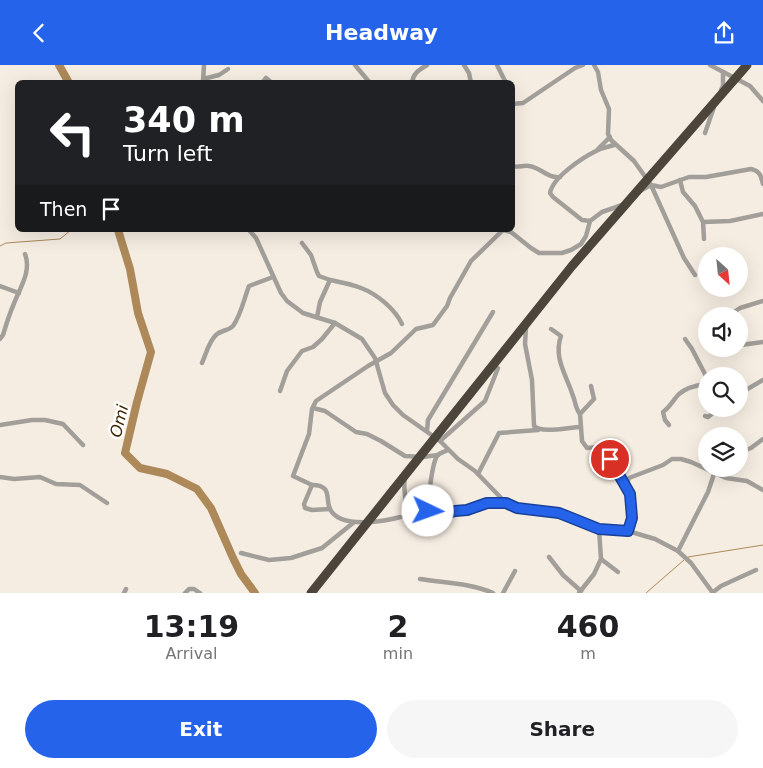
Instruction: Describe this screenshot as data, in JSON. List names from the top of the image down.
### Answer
{
  "water": ["Omi"],
  "north": "bottom right",
  "page": {
    "header": "Headway",
    "turn": ["340 m", "Turn left"],
    "then": "Then",
    "eta": [
      "13:19",
      "Arrival",
      "2",
      "min",
      "460",
      "m"
    ],
    "buttons": ["Exit", "Share"]
  }
}
